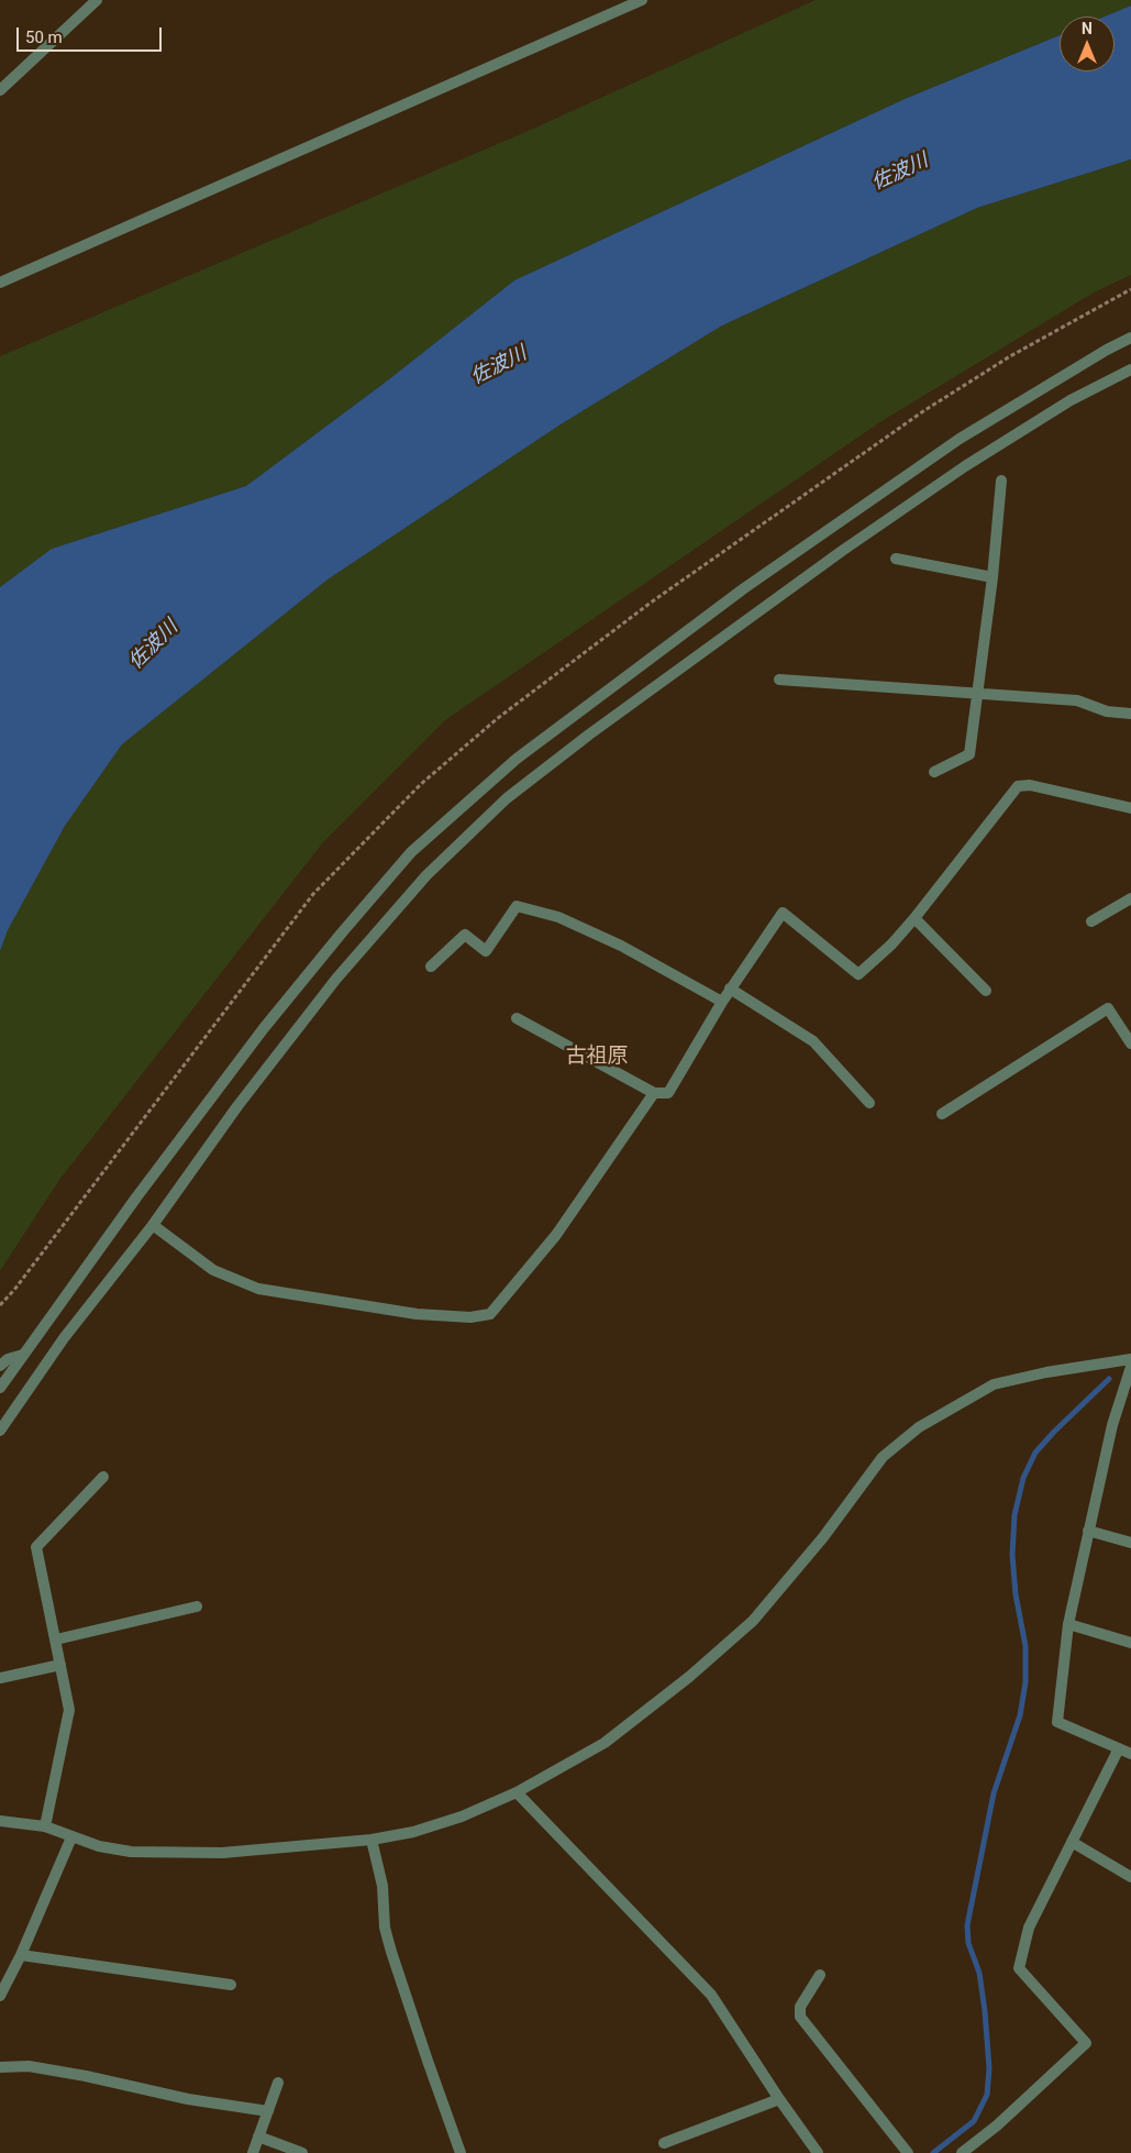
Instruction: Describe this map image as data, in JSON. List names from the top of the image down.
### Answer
{
  "districts": ["古祖原"],
  "water": ["佐波川"],
  "scale_bar": "50 m",
  "north": "top"
}
